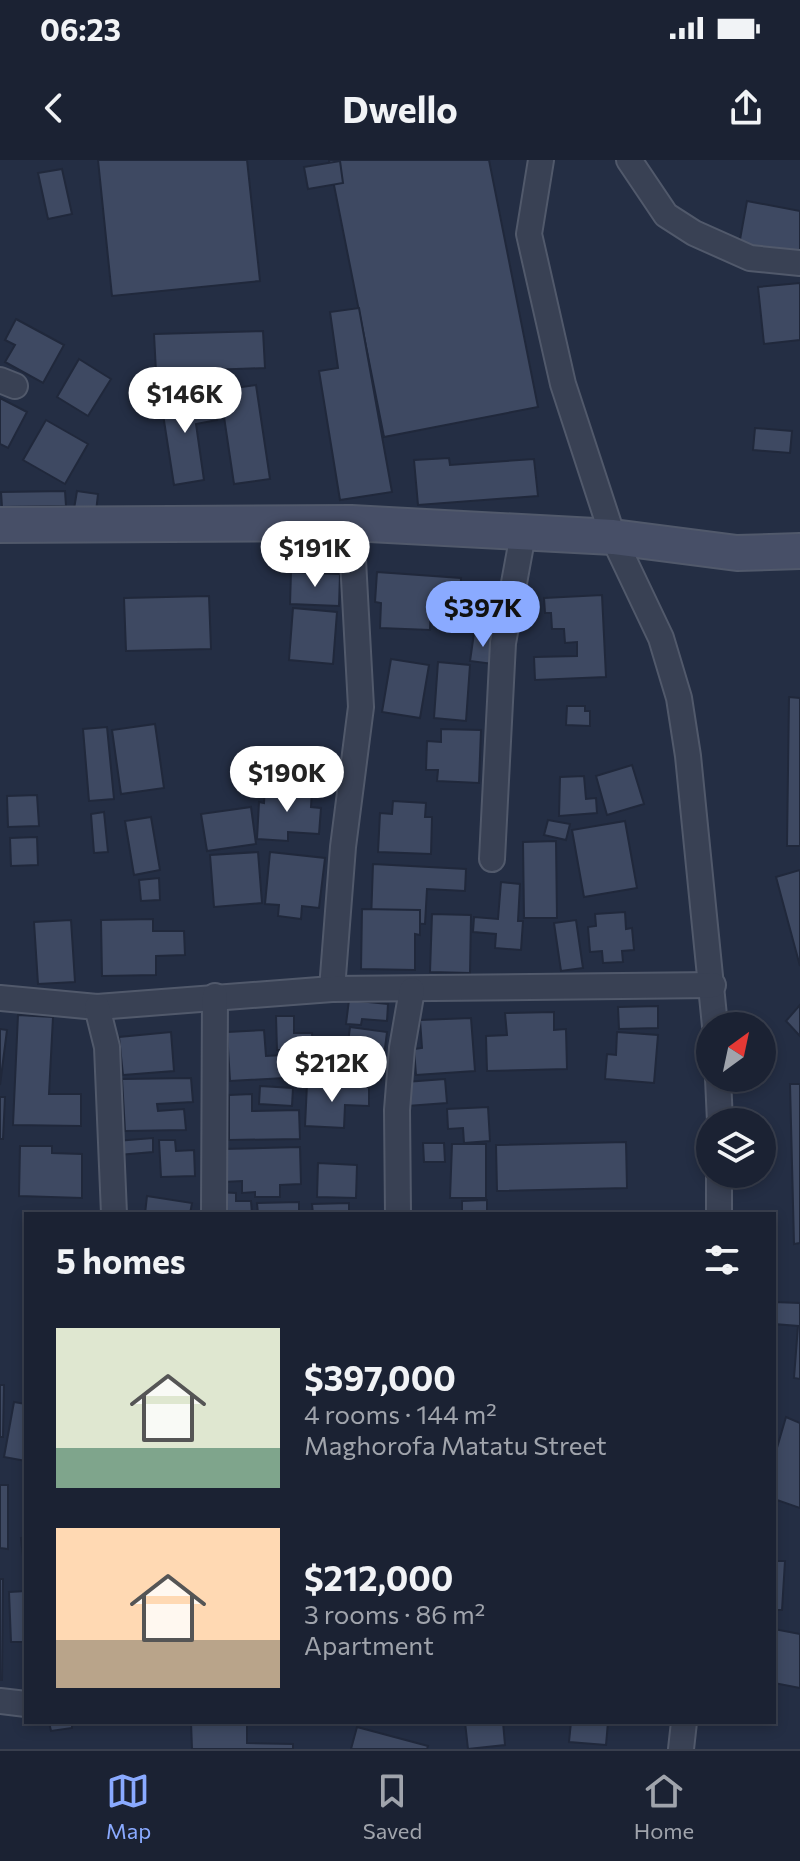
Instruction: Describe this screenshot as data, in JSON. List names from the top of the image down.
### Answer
{
  "north": "top right",
  "page": {
    "status": "06:23",
    "header": "Dwello",
    "price": [
      "$146K",
      "$191K",
      "$397K",
      "$190K",
      "$212K"
    ],
    "heading": "5 homes",
    "list": [
      {
        "name": "$397,000",
        "note": "4 rooms · 144 m² · Maghorofa Matatu Street"
      },
      {
        "name": "$212,000",
        "note": "3 rooms · 86 m² · Apartment"
      }
    ],
    "tabs": ["Map", "Saved", "Home"]
  }
}
